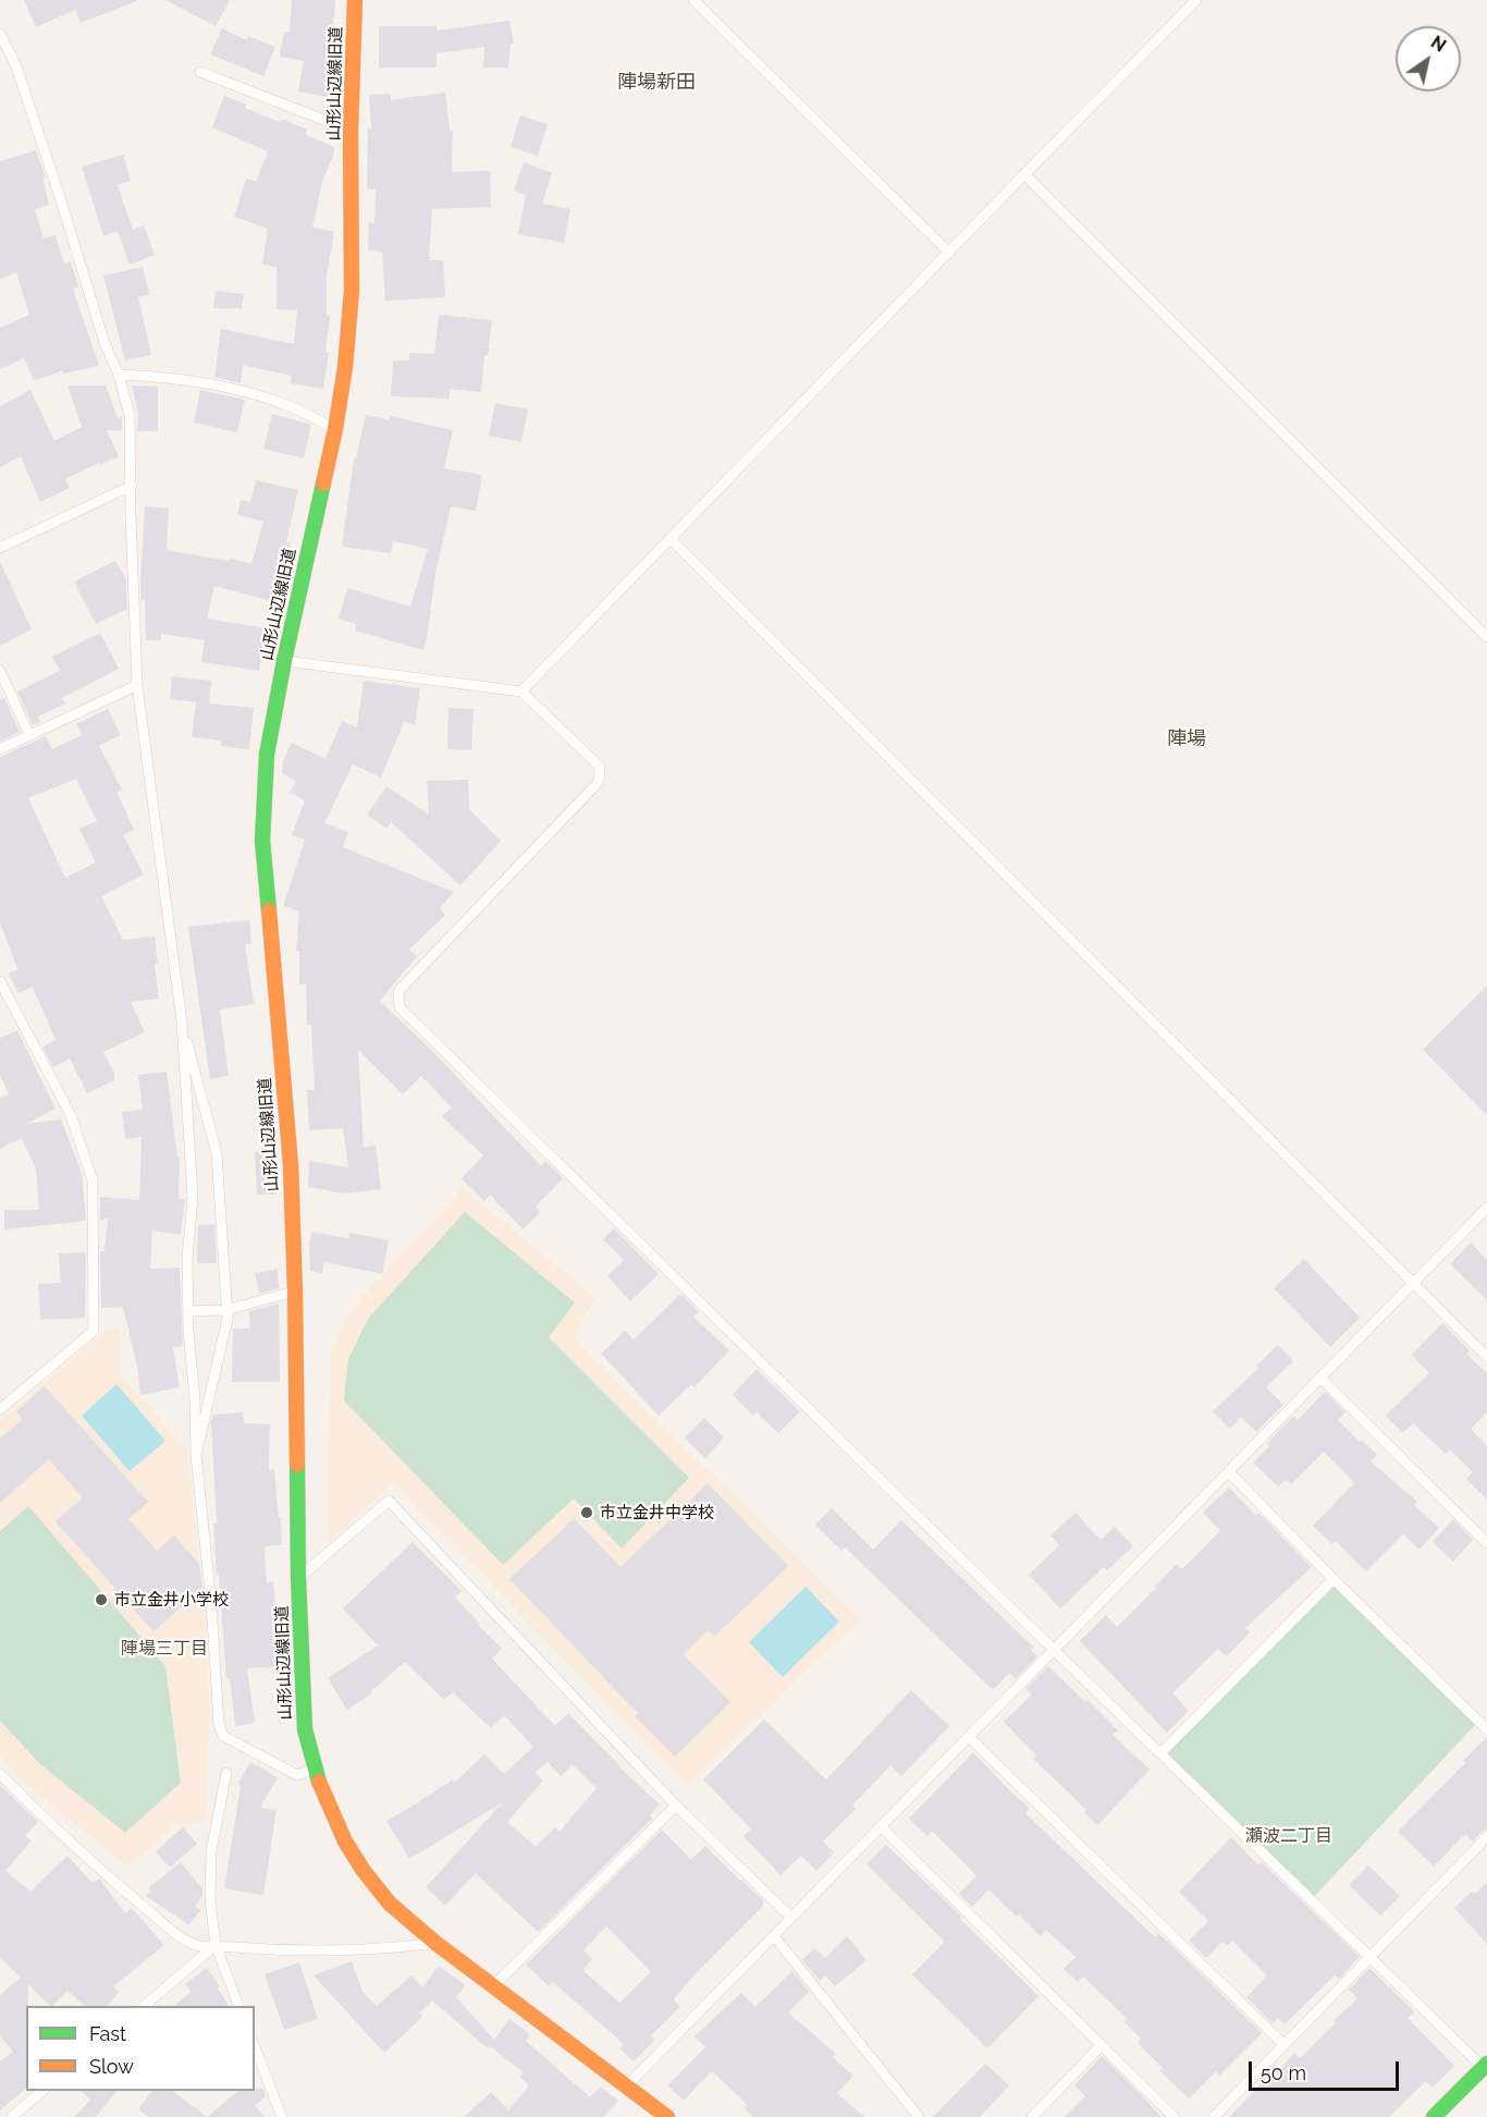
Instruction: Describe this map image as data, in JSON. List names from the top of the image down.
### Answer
{
  "streets": {
    "street": ["山形山辺線旧道"]
  },
  "districts": [
    "陣場新田",
    "陣場",
    "陣場三丁目",
    "瀬波二丁目"
  ],
  "places": ["市立金井中学校", "市立金井小学校"],
  "legend": ["Fast", "Slow"],
  "scale_bar": "50 m",
  "north": "top right"
}
